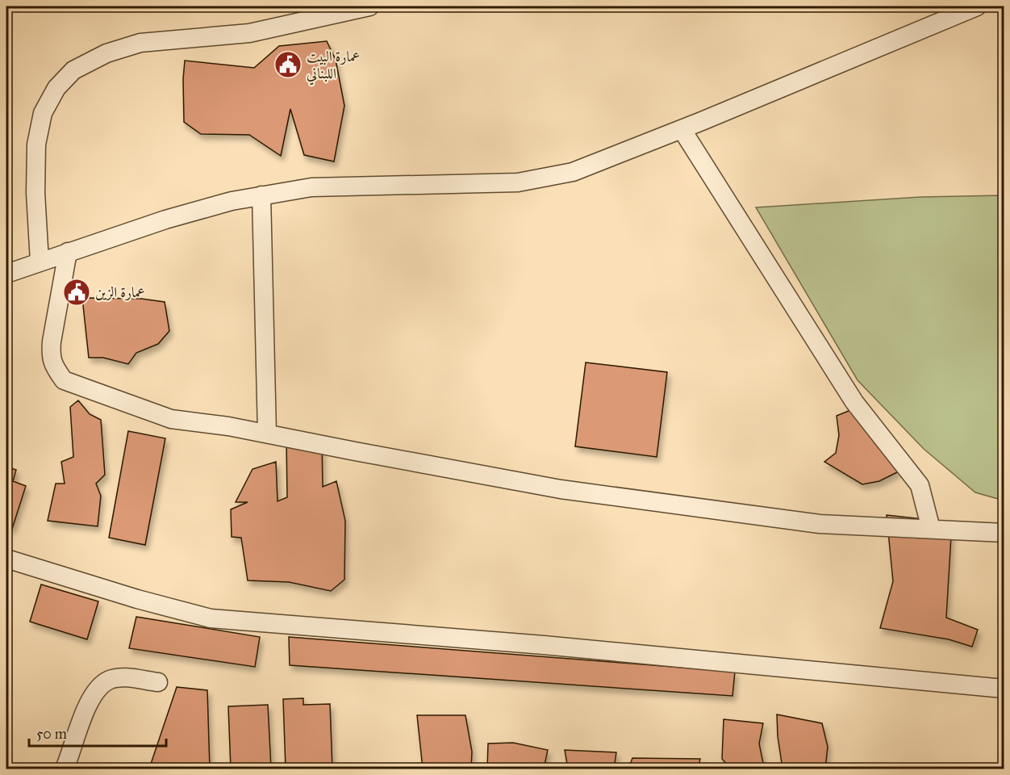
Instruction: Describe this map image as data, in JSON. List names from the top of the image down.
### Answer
{
  "places": {
    "public building": ["عمارة البيت اللبناني", "عمارة الزين"]
  },
  "scale_bar": "50 m"
}
